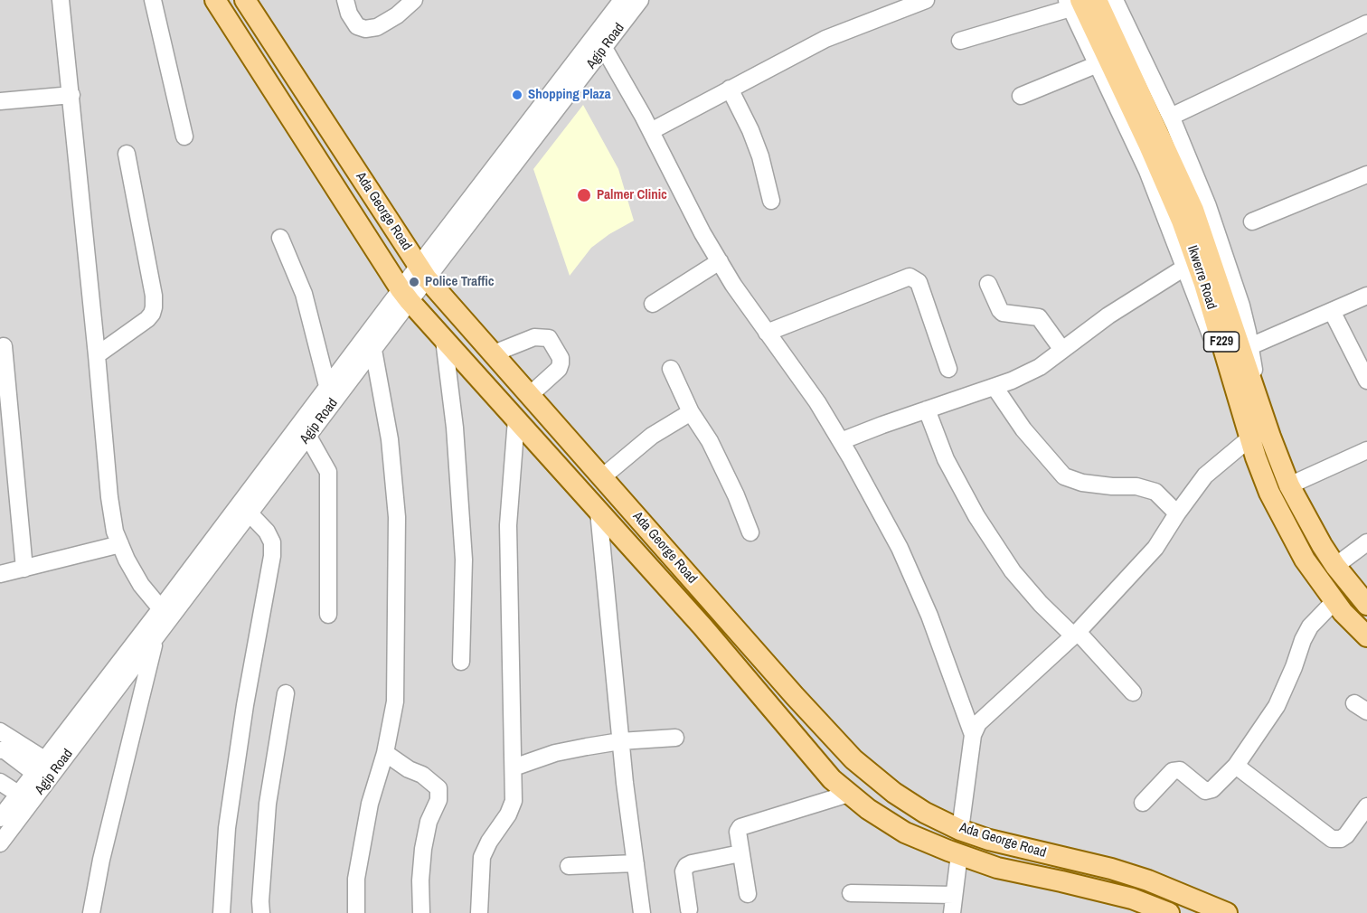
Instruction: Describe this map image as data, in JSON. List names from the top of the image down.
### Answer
{
  "streets": {
    "main road": ["Ada George Road", "Ikwerre Road", "F229"],
    "street": ["Agip Road"]
  },
  "crossings": [
    ["Agip Road", "Ada George Road"]
  ],
  "places": ["Shopping Plaza", "Palmer Clinic", "Police Traffic"]
}
